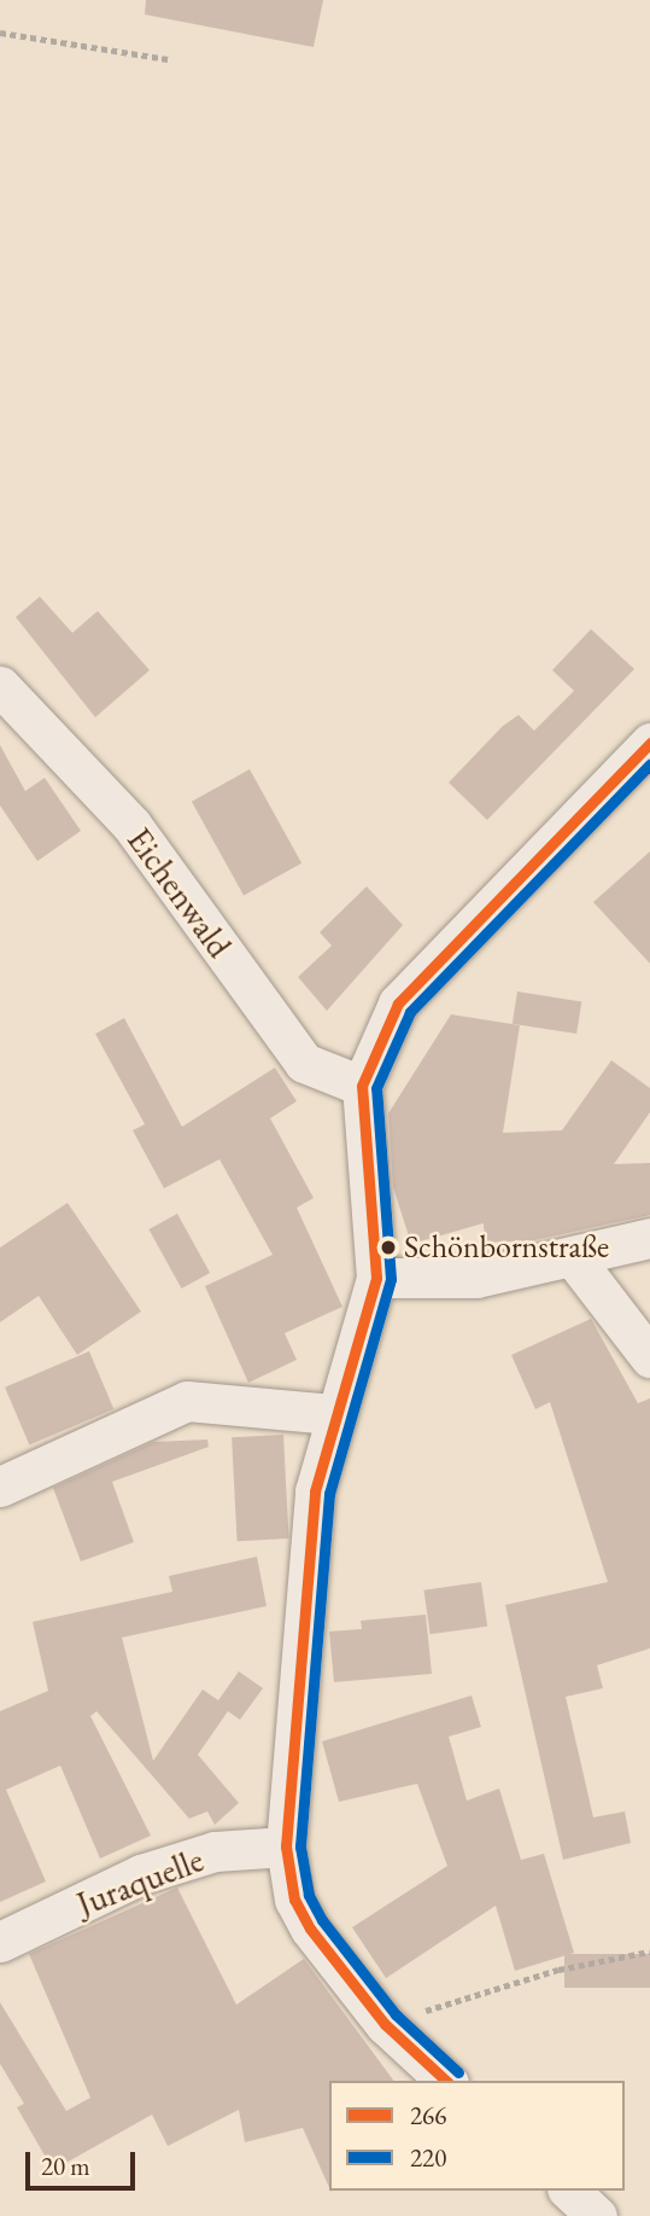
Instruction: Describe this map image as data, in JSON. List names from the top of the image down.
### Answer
{
  "streets": {
    "street": ["Eichenwald", "Juraquelle"]
  },
  "places": ["Schönbornstraße"],
  "lines": ["transit line 266", "transit line 220"],
  "legend": ["266", "220"],
  "scale_bar": "20 m"
}
